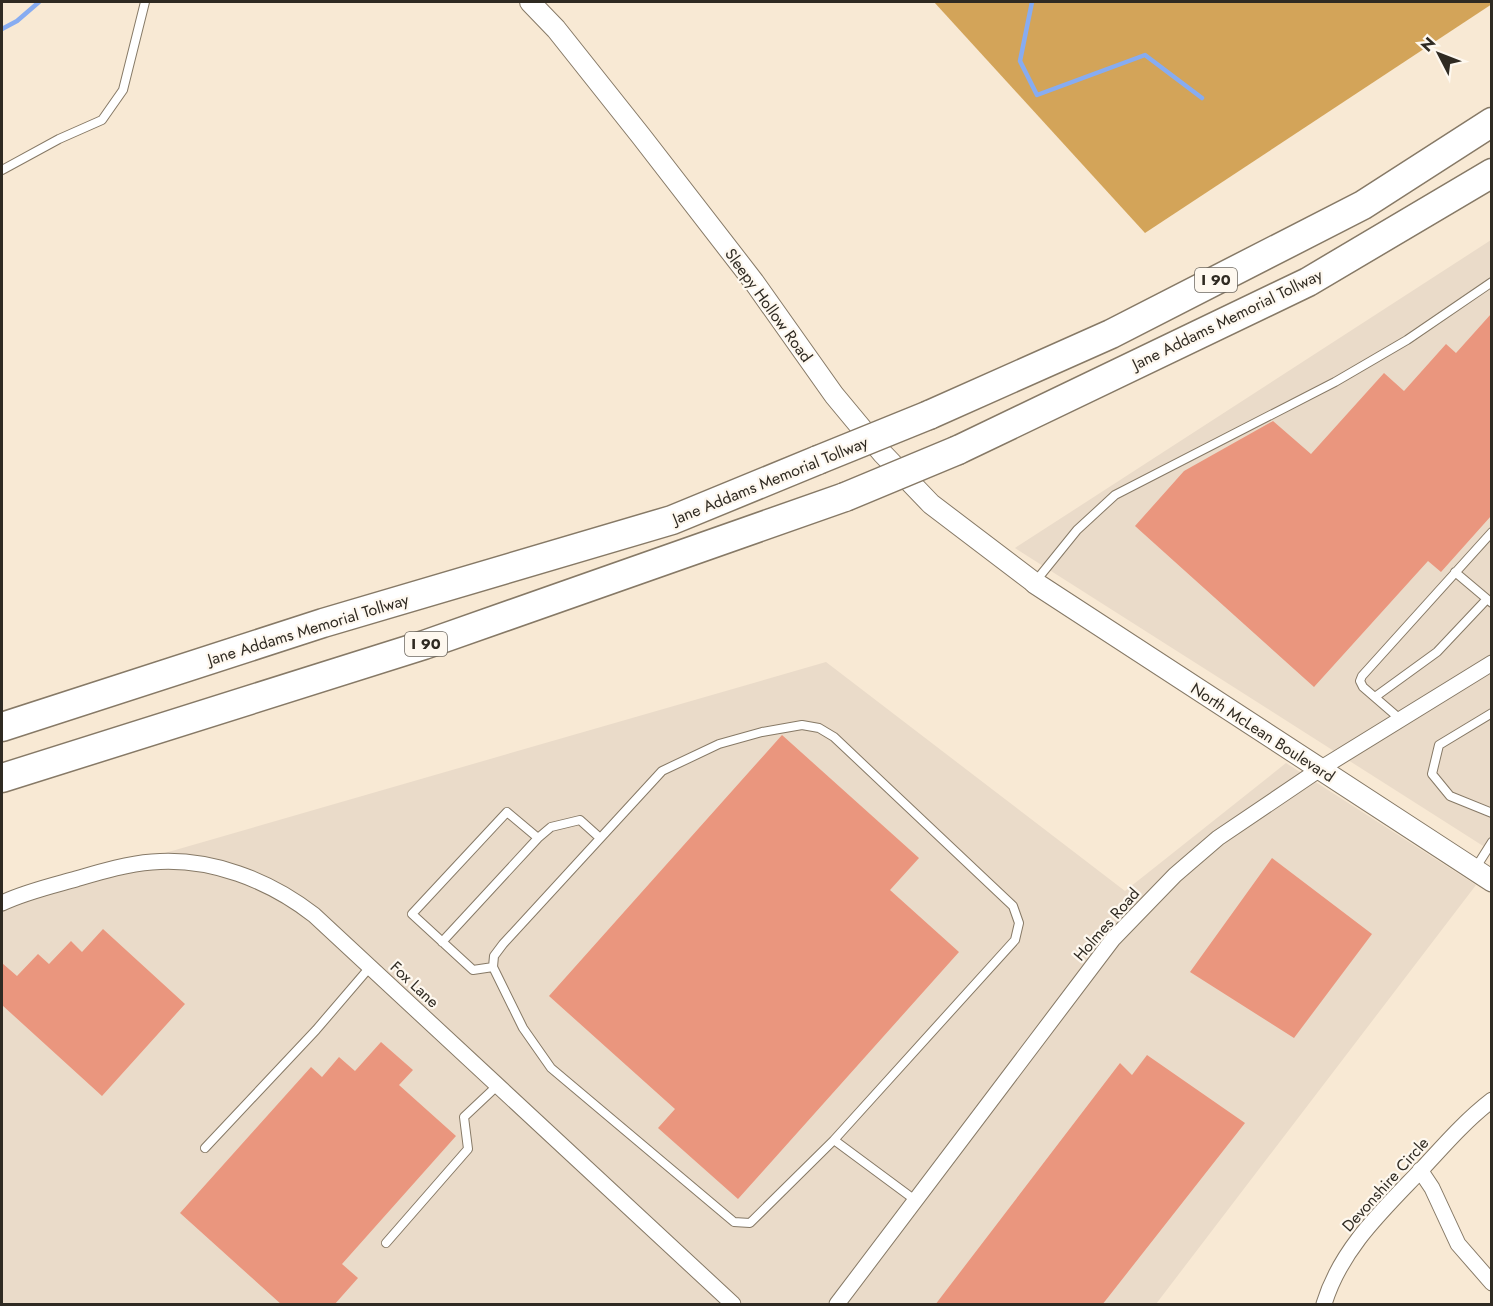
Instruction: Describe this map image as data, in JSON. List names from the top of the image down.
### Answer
{
  "streets": {
    "highway": ["I 90", "Jane Addams Memorial Tollway"],
    "main road": ["North McLean Boulevard"],
    "street": [
      "Sleepy Hollow Road",
      "Holmes Road",
      "Fox Lane",
      "Devonshire Circle"
    ]
  },
  "crossings": [
    ["Sleepy Hollow Road", "North McLean Boulevard"],
    ["North McLean Boulevard", "Holmes Road"]
  ],
  "north": "top left"
}
